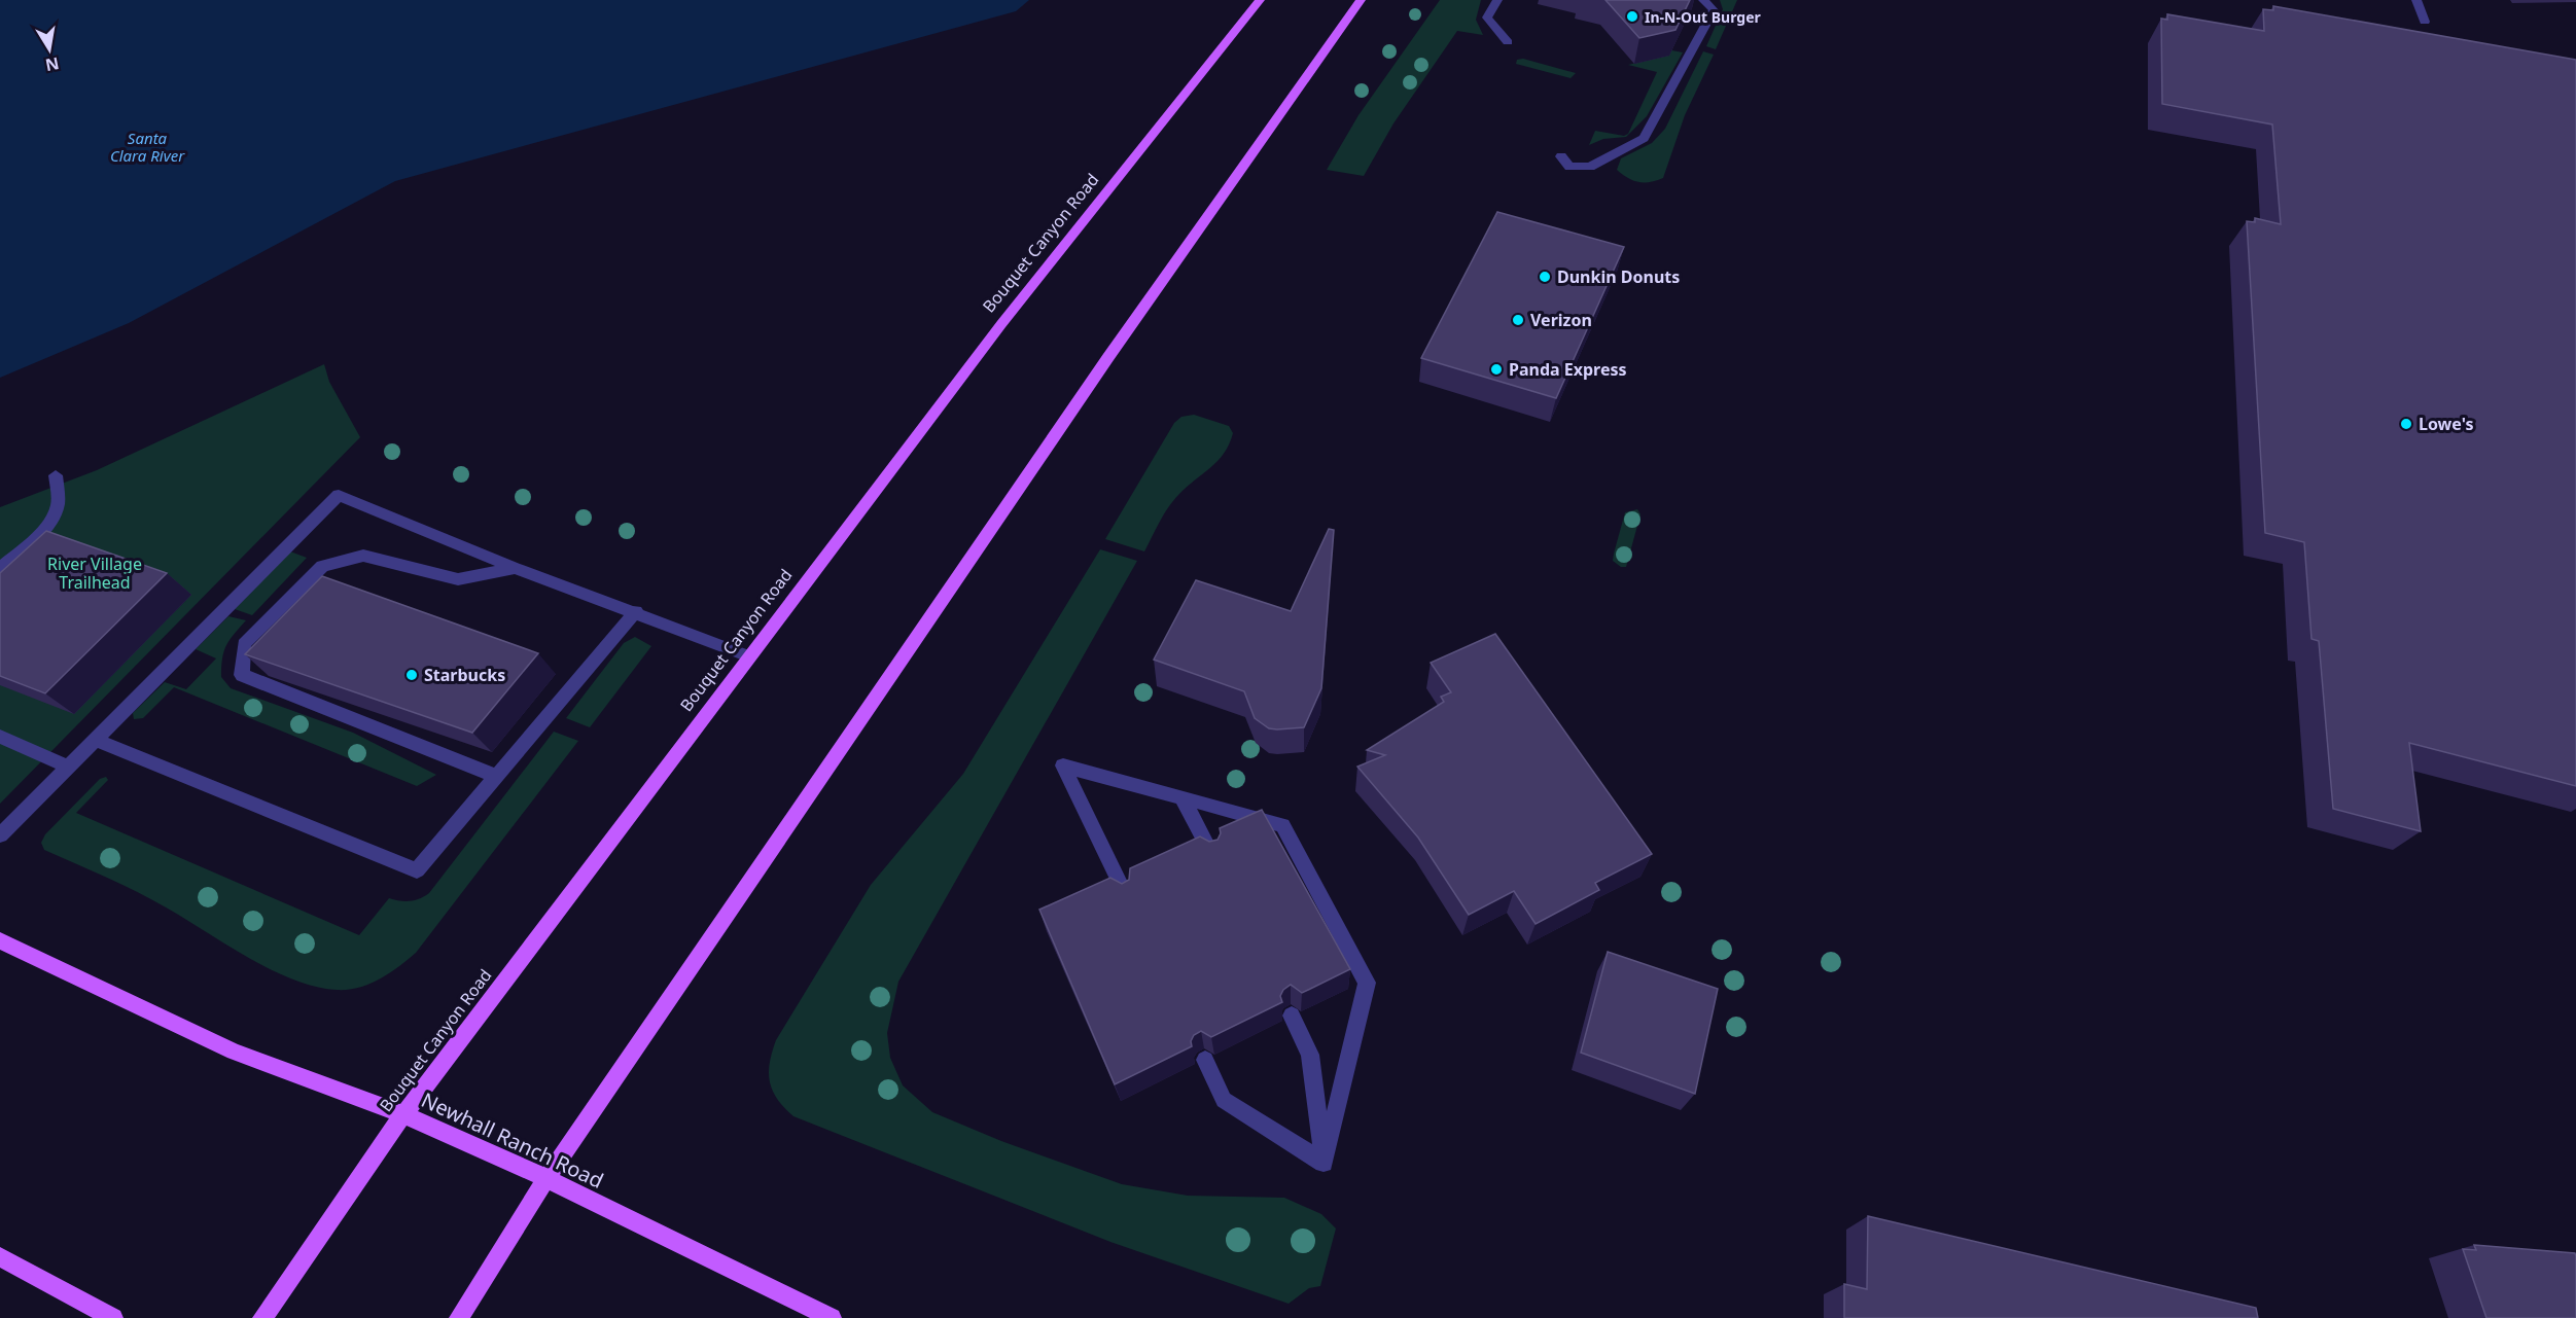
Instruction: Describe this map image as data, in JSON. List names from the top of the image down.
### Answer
{
  "streets": {
    "main road": ["Bouquet Canyon Road", "Newhall Ranch Road"]
  },
  "crossings": [
    ["Bouquet Canyon Road", "Newhall Ranch Road"]
  ],
  "water": ["Santa Clara River"],
  "parks": ["River Village Trailhead"],
  "places": [
    "In-N-Out Burger",
    "Dunkin Donuts",
    "Verizon",
    "Panda Express",
    "Lowe's",
    "Starbucks"
  ],
  "north": "bottom"
}
